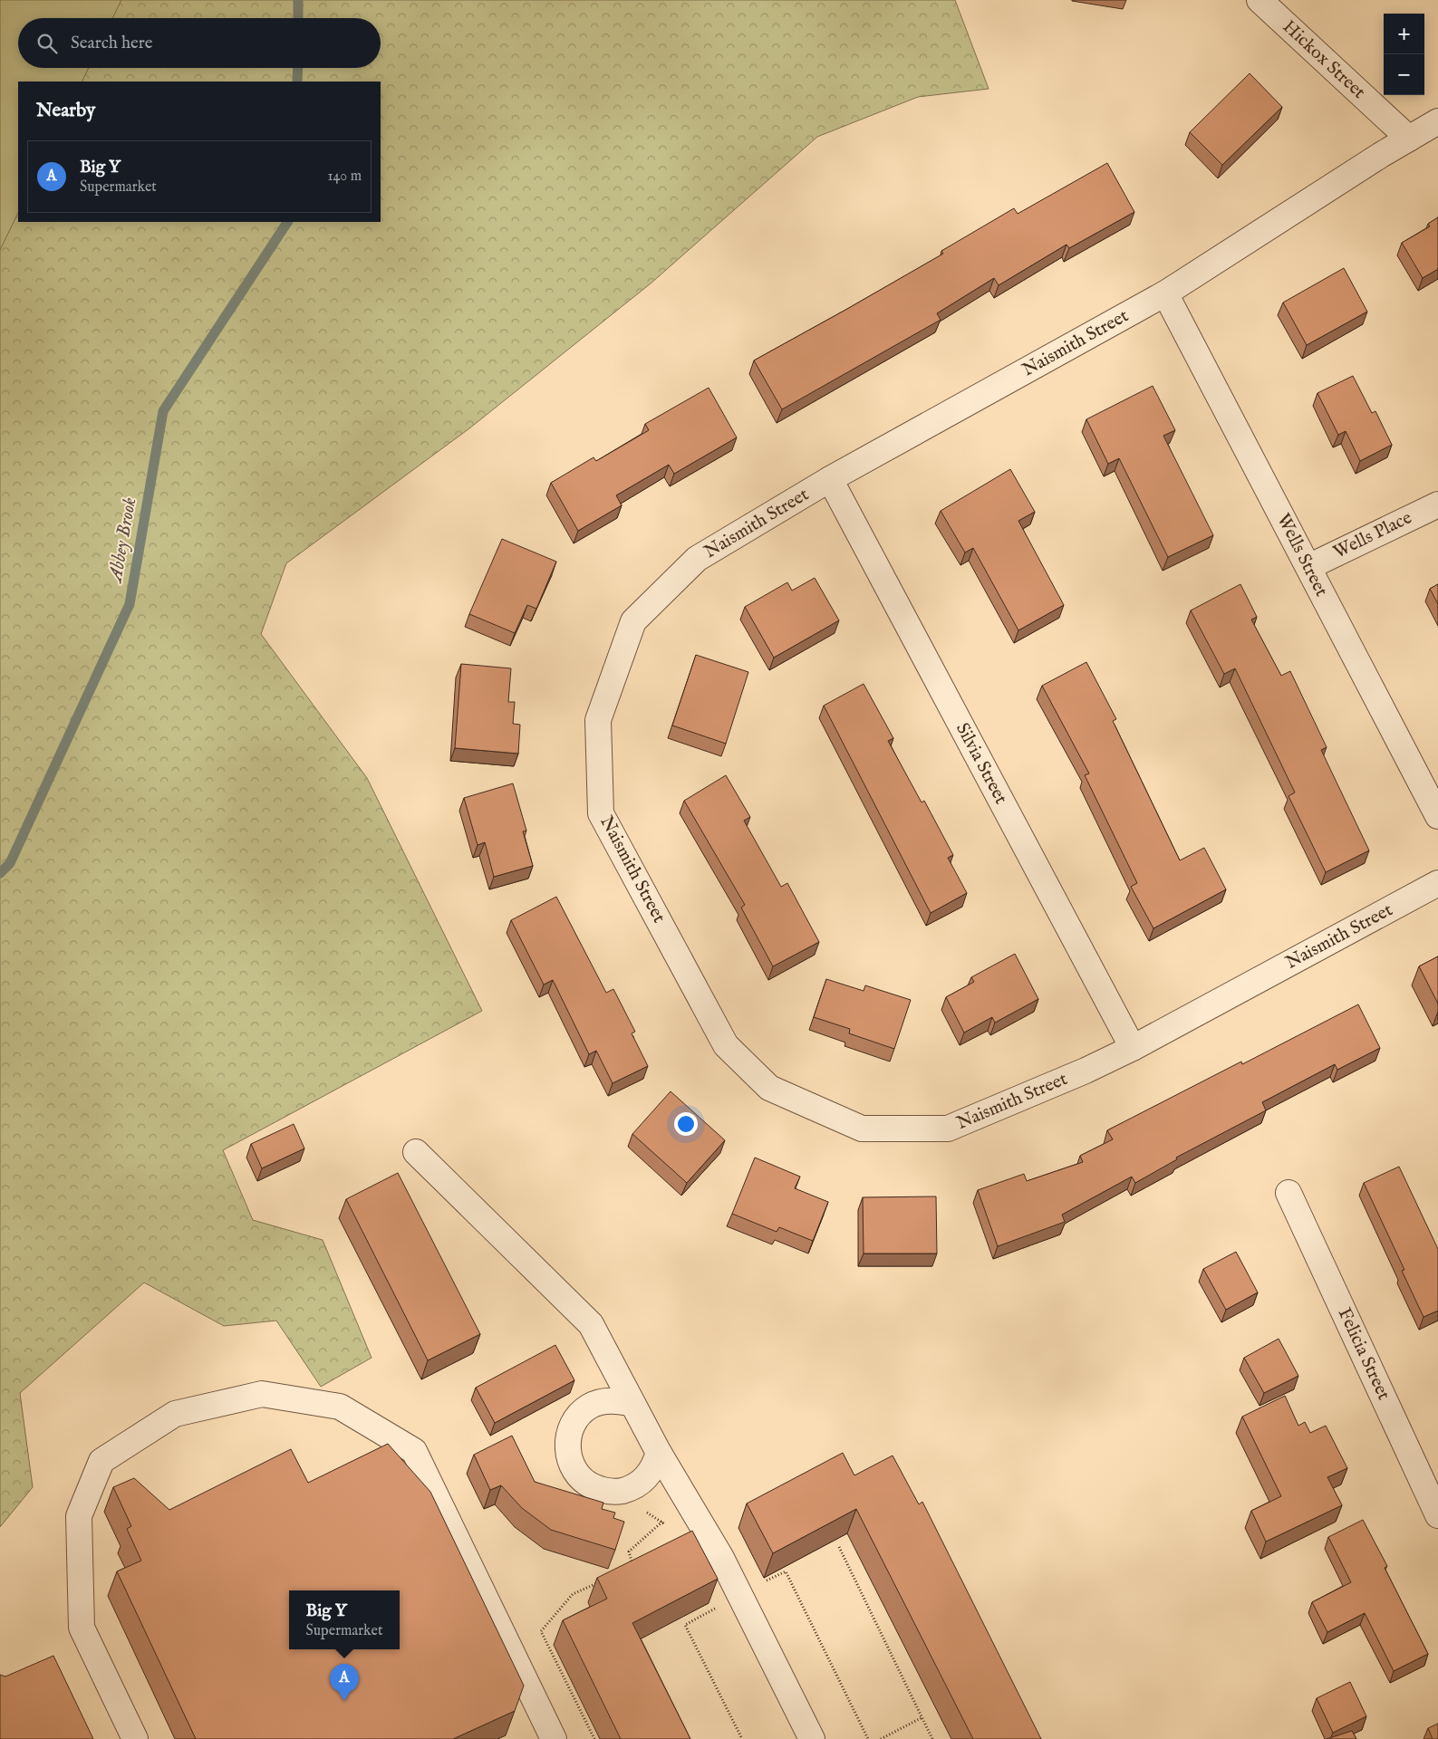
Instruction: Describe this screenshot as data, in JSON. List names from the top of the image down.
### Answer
{
  "streets": {
    "street": [
      "Hickox Street",
      "Naismith Street",
      "Wells Place",
      "Wells Street",
      "Silvia Street",
      "Felicia Street"
    ]
  },
  "crossings": [
    ["Hickox Street", "Naismith Street"],
    ["Naismith Street", "Wells Street"],
    ["Naismith Street", "Silvia Street"],
    ["Wells Place", "Wells Street"]
  ],
  "water": ["Abbey Brook"],
  "page": {
    "map_buttons": ["+", "−"],
    "search": "Search here",
    "heading": "Nearby",
    "list": [
      {
        "mark": "A",
        "name": "Big Y",
        "note": "Supermarket",
        "value": "140 m"
      }
    ],
    "popup": ["Big Y", "Supermarket"],
    "pins": "A"
  }
}
